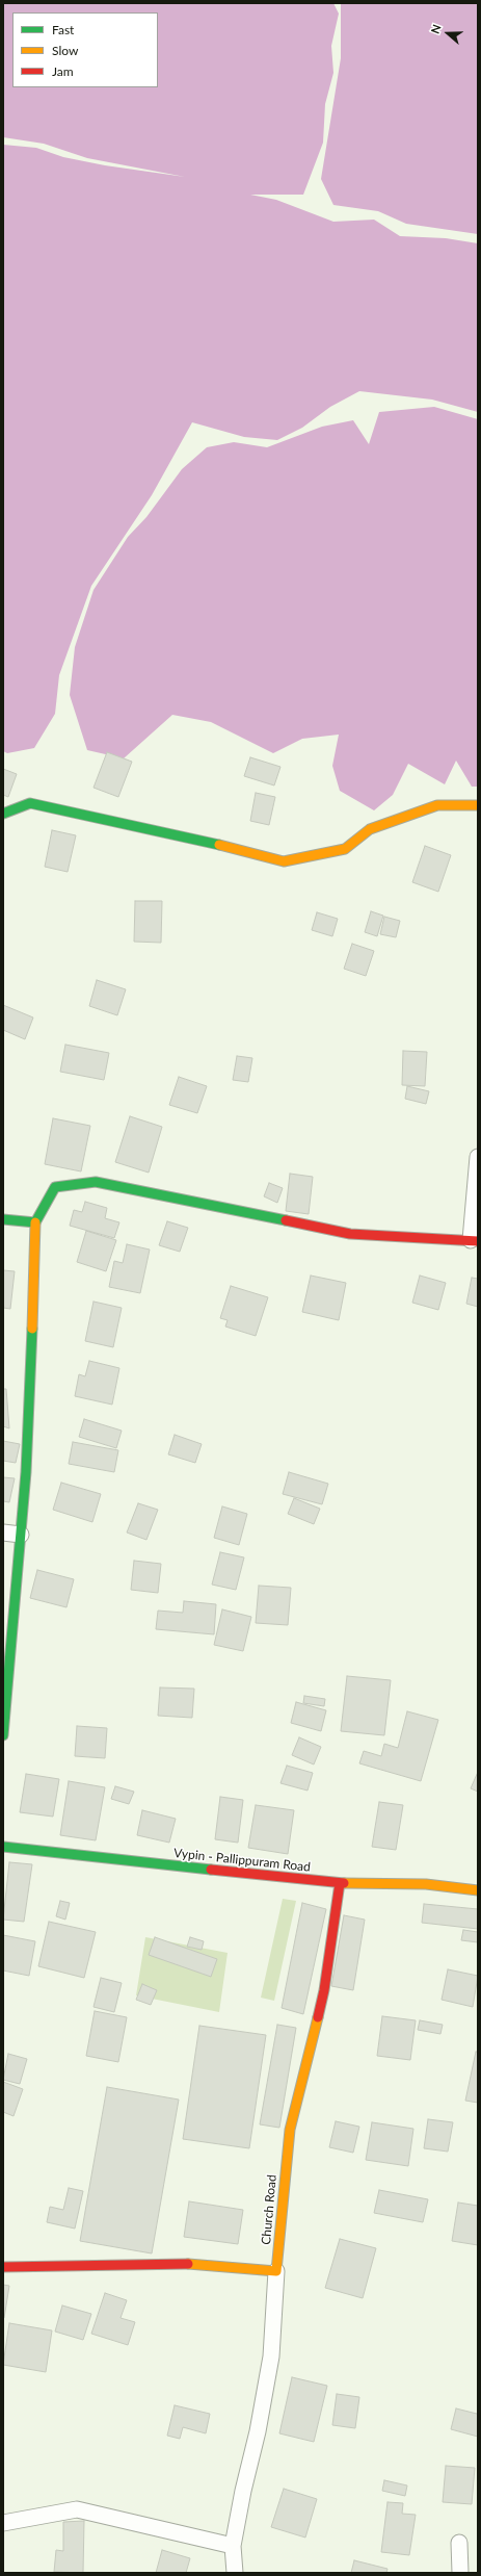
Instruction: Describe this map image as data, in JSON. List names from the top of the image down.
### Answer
{
  "streets": {
    "street": ["Vypin - Pallippuram Road", "Church Road"]
  },
  "crossings": [
    ["Vypin - Pallippuram Road", "Church Road"]
  ],
  "legend": ["Fast", "Slow", "Jam"],
  "north": "left"
}
